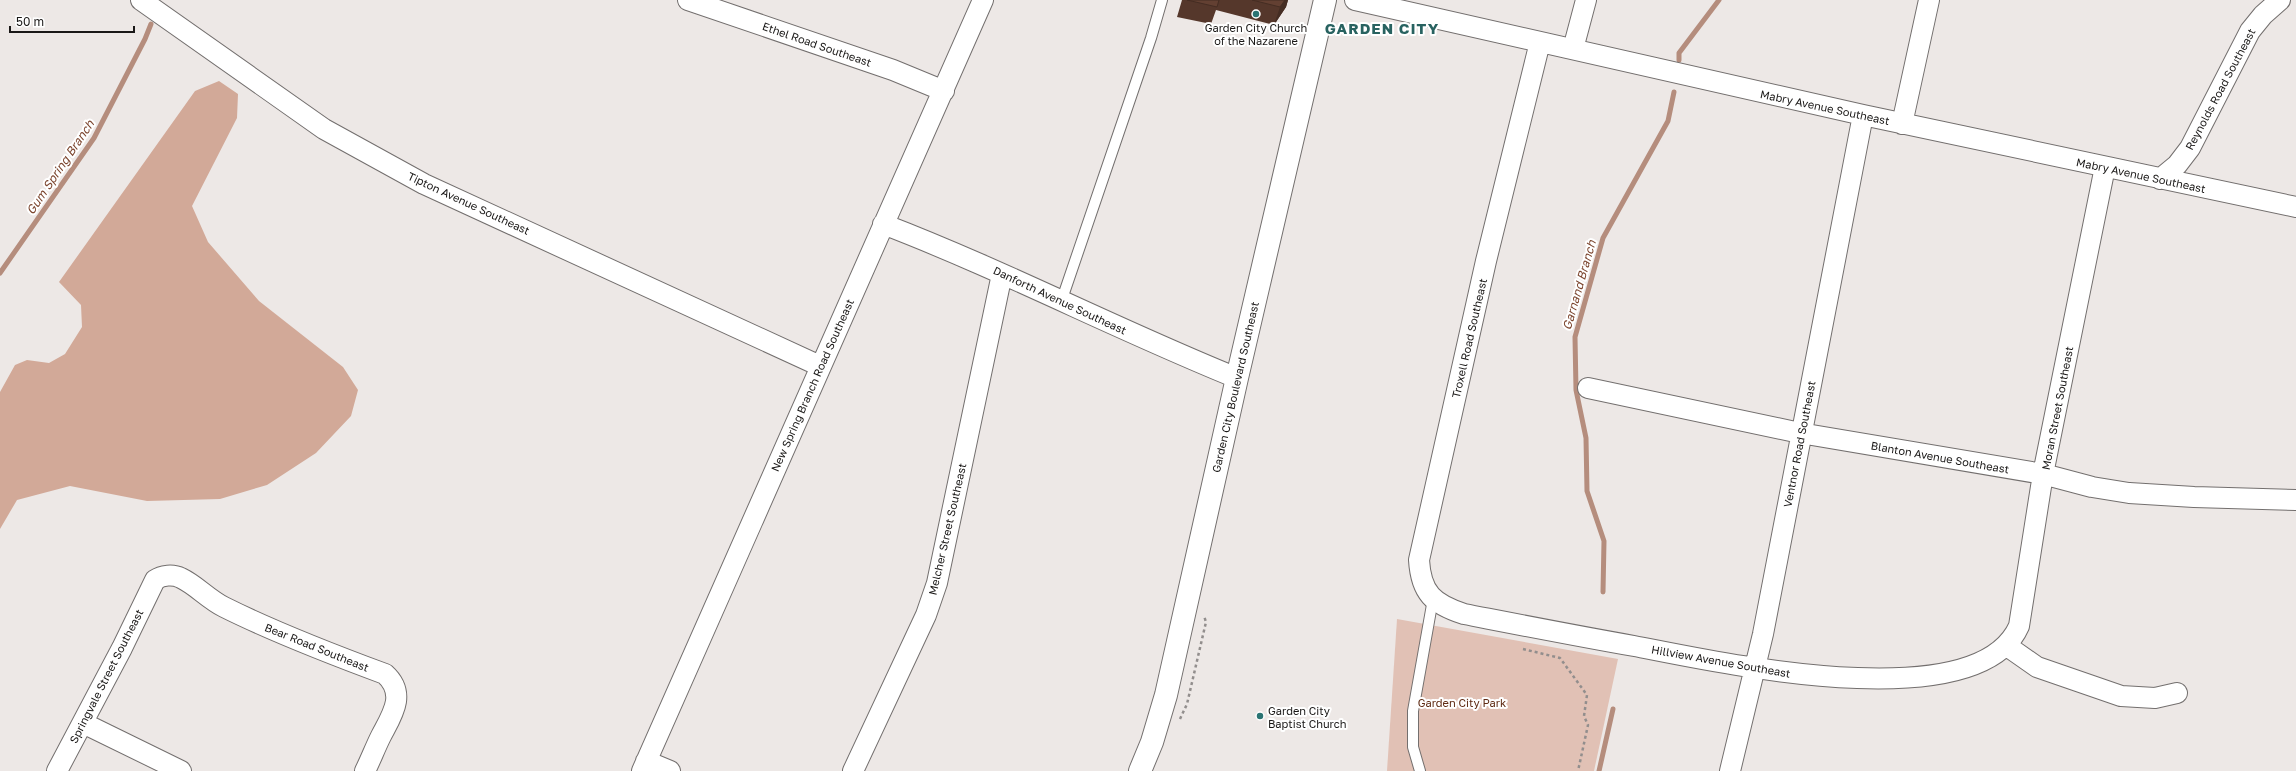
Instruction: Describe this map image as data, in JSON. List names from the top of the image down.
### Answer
{
  "streets": {
    "street": [
      "Ethel Road Southeast",
      "Reynolds Road Southeast",
      "Mabry Avenue Southeast",
      "Tipton Avenue Southeast",
      "Danforth Avenue Southeast",
      "Troxell Road Southeast",
      "New Spring Branch Road Southeast",
      "Garden City Boulevard Southeast",
      "Moran Street Southeast",
      "Ventnor Road Southeast",
      "Blanton Avenue Southeast",
      "Melcher Street Southeast",
      "Bear Road Southeast",
      "Hillview Avenue Southeast",
      "Springvale Street Southeast"
    ]
  },
  "crossings": [
    ["Ethel Road Southeast", "New Spring Branch Road Southeast"],
    ["Reynolds Road Southeast", "Mabry Avenue Southeast"],
    ["Mabry Avenue Southeast", "Troxell Road Southeast"],
    ["Mabry Avenue Southeast", "Moran Street Southeast"],
    ["Mabry Avenue Southeast", "Ventnor Road Southeast"],
    ["Tipton Avenue Southeast", "New Spring Branch Road Southeast"],
    ["Danforth Avenue Southeast", "New Spring Branch Road Southeast"],
    ["Danforth Avenue Southeast", "Garden City Boulevard Southeast"],
    ["Danforth Avenue Southeast", "Melcher Street Southeast"],
    ["Troxell Road Southeast", "Hillview Avenue Southeast"],
    ["Moran Street Southeast", "Blanton Avenue Southeast"],
    ["Moran Street Southeast", "Hillview Avenue Southeast"],
    ["Ventnor Road Southeast", "Blanton Avenue Southeast"],
    ["Ventnor Road Southeast", "Hillview Avenue Southeast"],
    ["Bear Road Southeast", "Springvale Street Southeast"]
  ],
  "districts": ["GARDEN CITY"],
  "water": ["Gum Spring Branch", "Garnand Branch"],
  "parks": ["Garden City Park"],
  "places": ["Garden City Church of the Nazarene", "Garden City Baptist Church"],
  "scale_bar": "50 m"
}
